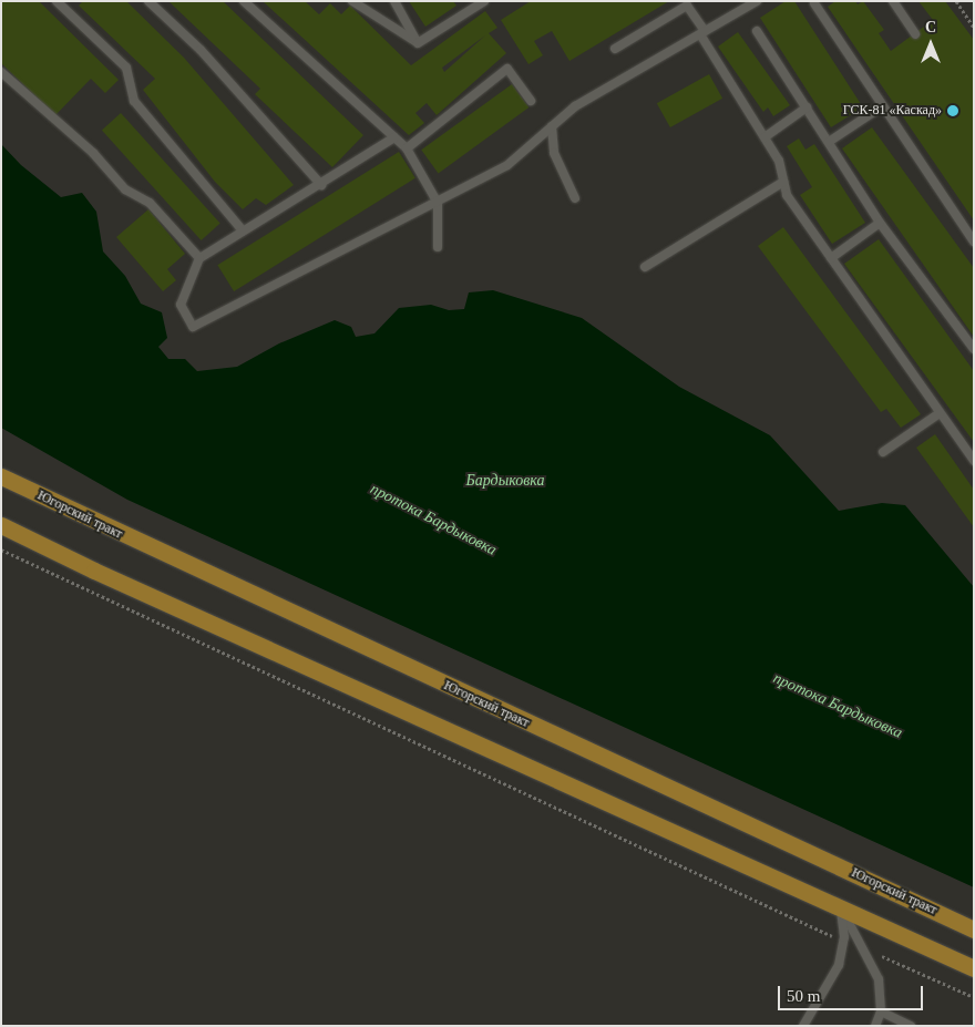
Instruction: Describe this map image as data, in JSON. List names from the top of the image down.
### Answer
{
  "streets": {
    "main road": ["Югорский тракт"]
  },
  "water": ["Бардыковка", "протока Бардыковка"],
  "places": ["ГСК-81 «Каскад»"],
  "scale_bar": "50 m",
  "north": "top"
}
